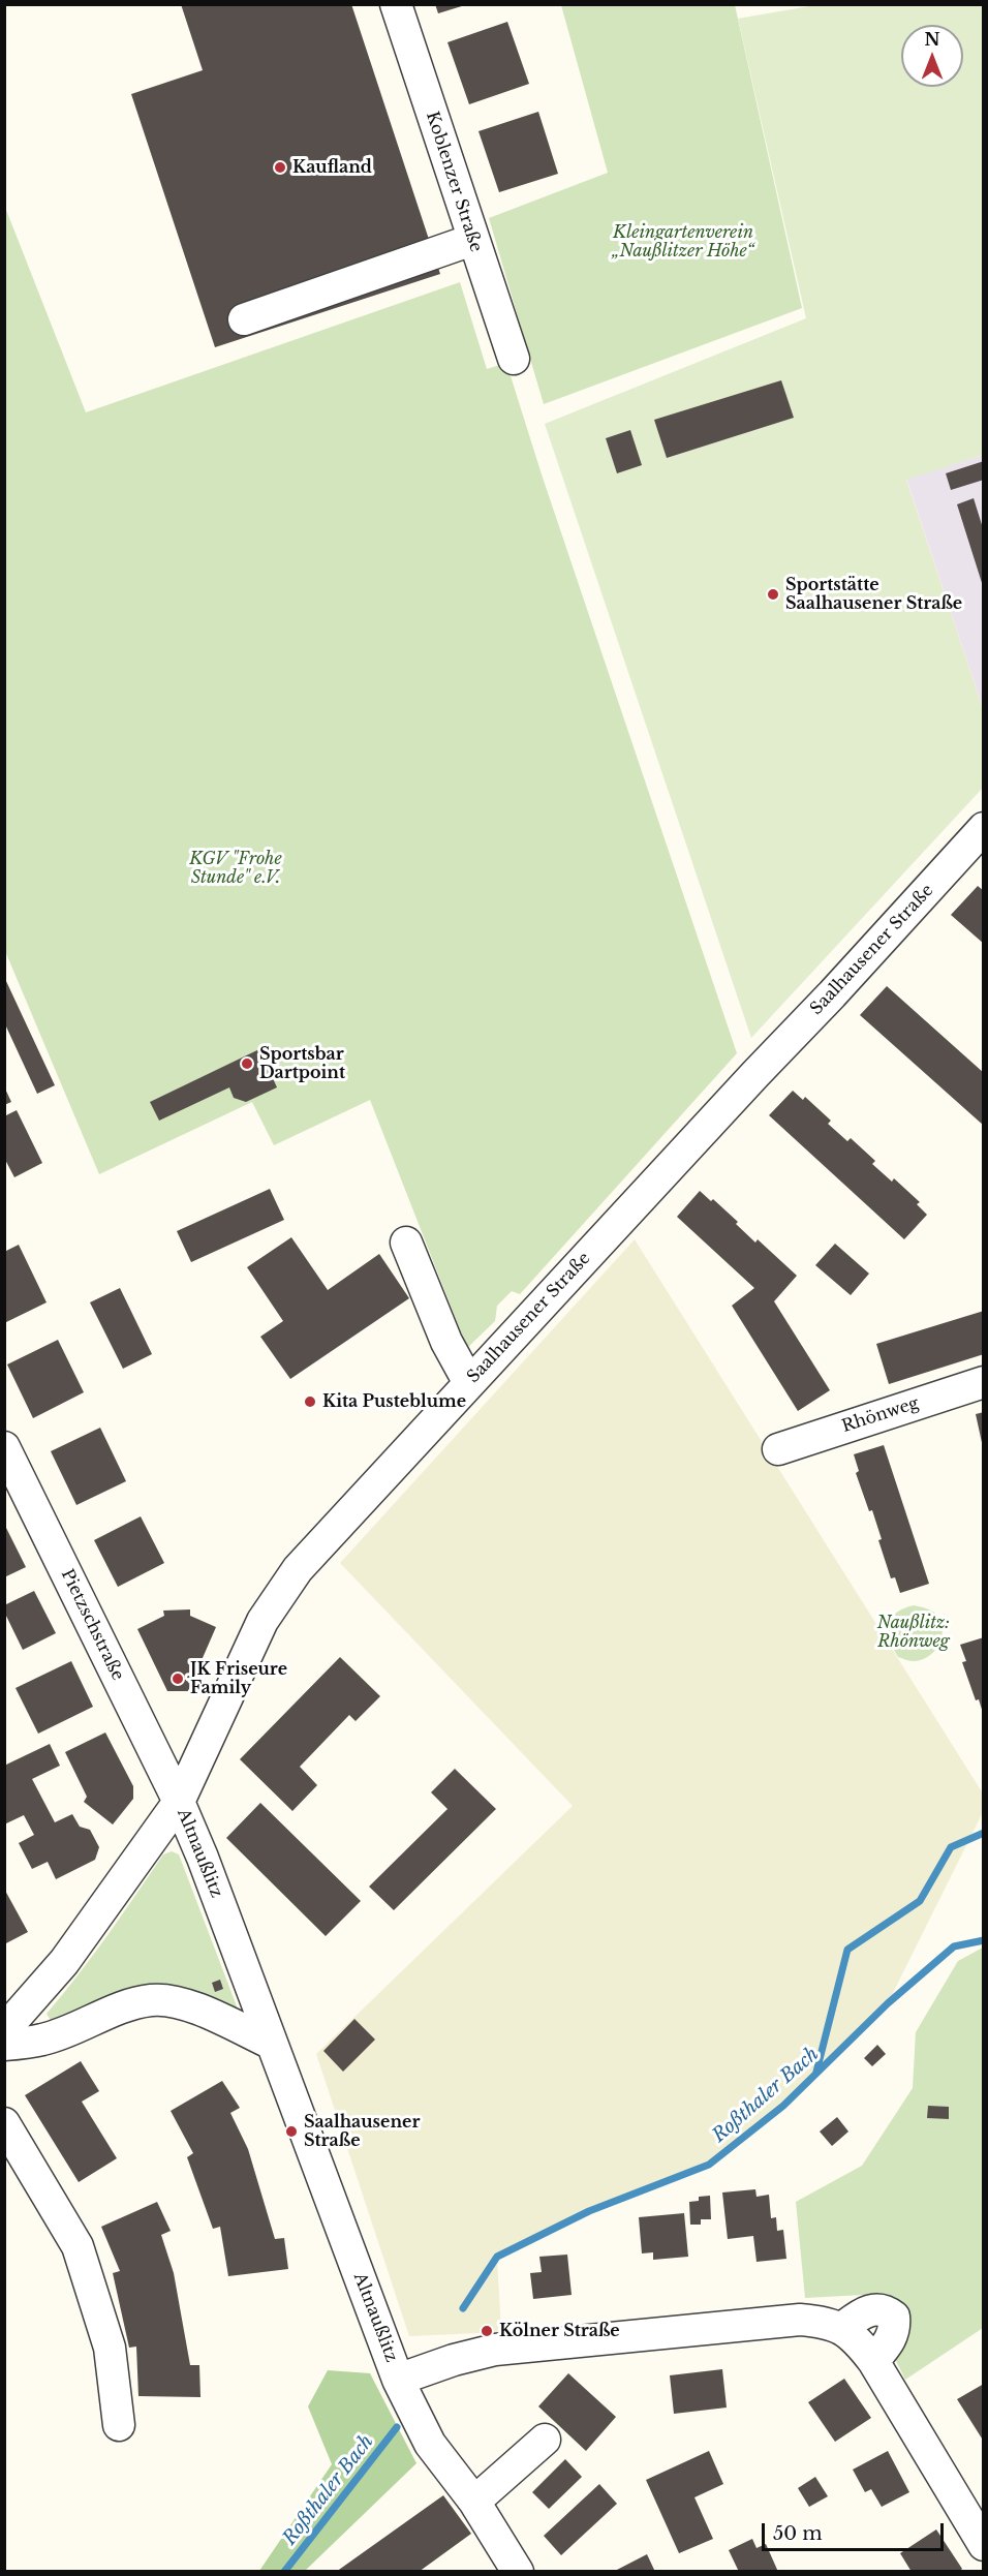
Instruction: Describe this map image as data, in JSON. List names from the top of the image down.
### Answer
{
  "streets": {
    "street": [
      "Koblenzer Straße",
      "Saalhausener Straße",
      "Rhönweg",
      "Pietzschstraße",
      "Altnaußlitz"
    ]
  },
  "crossings": [
    ["Saalhausener Straße", "Pietzschstraße"],
    ["Saalhausener Straße", "Altnaußlitz"],
    ["Pietzschstraße", "Altnaußlitz"]
  ],
  "water": ["Roßthaler Bach"],
  "parks": ["Kleingartenverein „Naußlitzer Höhe“", "KGV \"Frohe Stunde\" e.V.", "Naußlitz: Rhönweg"],
  "places": [
    "Kaufland",
    "Sportstätte Saalhausener Straße",
    "Sportsbar Dartpoint",
    "Kita Pusteblume",
    "JK Friseure Family",
    "Saalhausener Straße",
    "Kölner Straße"
  ],
  "scale_bar": "50 m",
  "north": "top"
}
